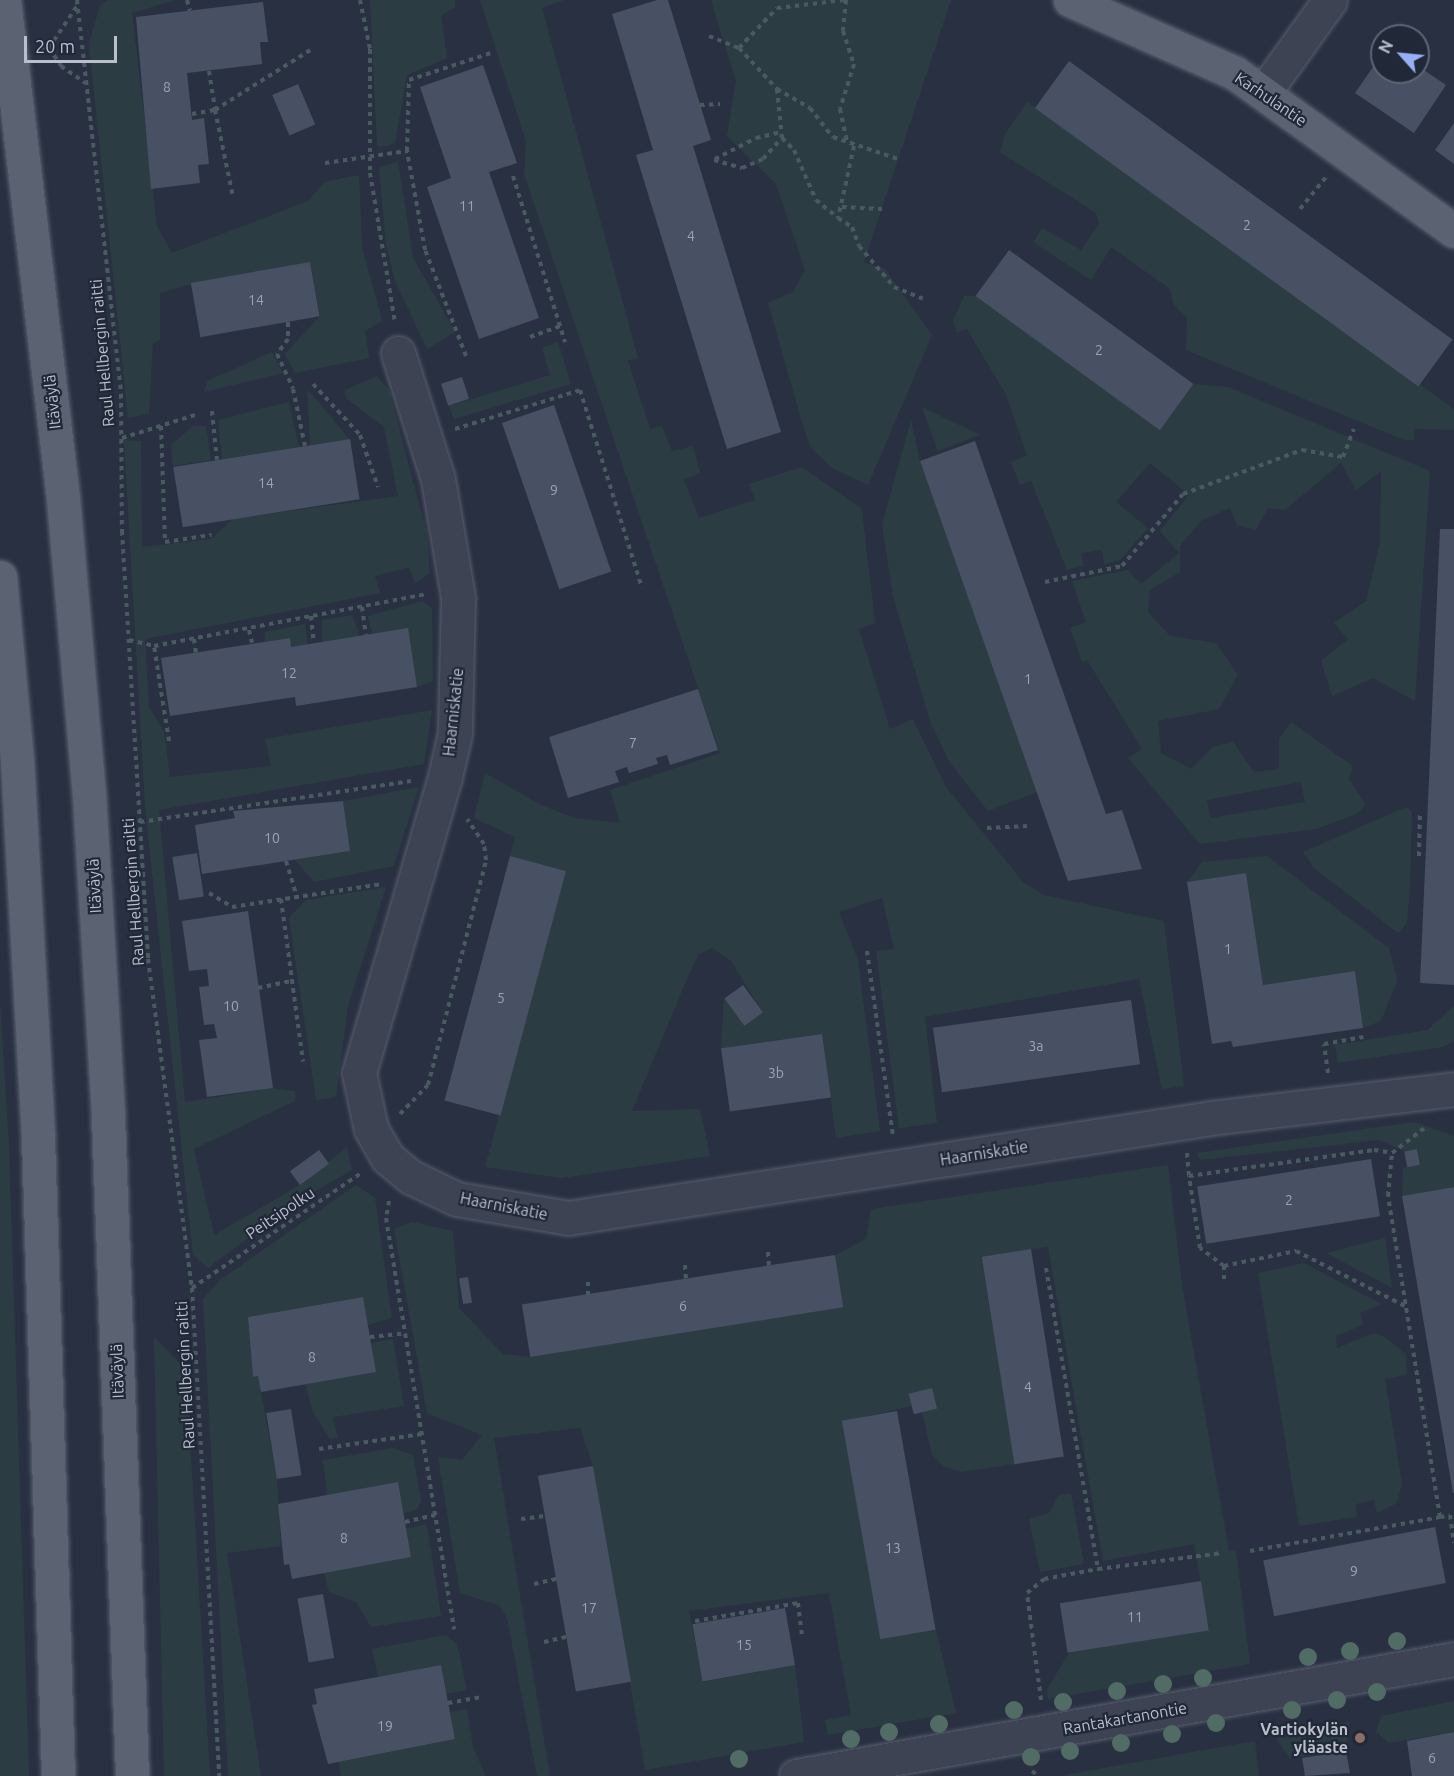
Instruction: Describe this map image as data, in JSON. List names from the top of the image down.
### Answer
{
  "streets": {
    "main road": ["Karhulantie", "Itäväylä"],
    "street": ["Haarniskatie", "Rantakartanontie"],
    "path": ["Raul Hellbergin raitti", "Peitsipolku"]
  },
  "crossings": [
    ["Raul Hellbergin raitti", "Peitsipolku"]
  ],
  "places": ["Vartiokylän yläaste"],
  "house_numbers": [
    "8",
    "11",
    "2",
    "4",
    "14",
    "2",
    "14",
    "9",
    "12",
    "1",
    "7",
    "10",
    "1",
    "5",
    "10",
    "3a",
    "3b",
    "2",
    "6",
    "8",
    "4",
    "8",
    "13",
    "9",
    "17",
    "11",
    "15",
    "19",
    "6"
  ],
  "scale_bar": "20 m",
  "north": "top left"
}
